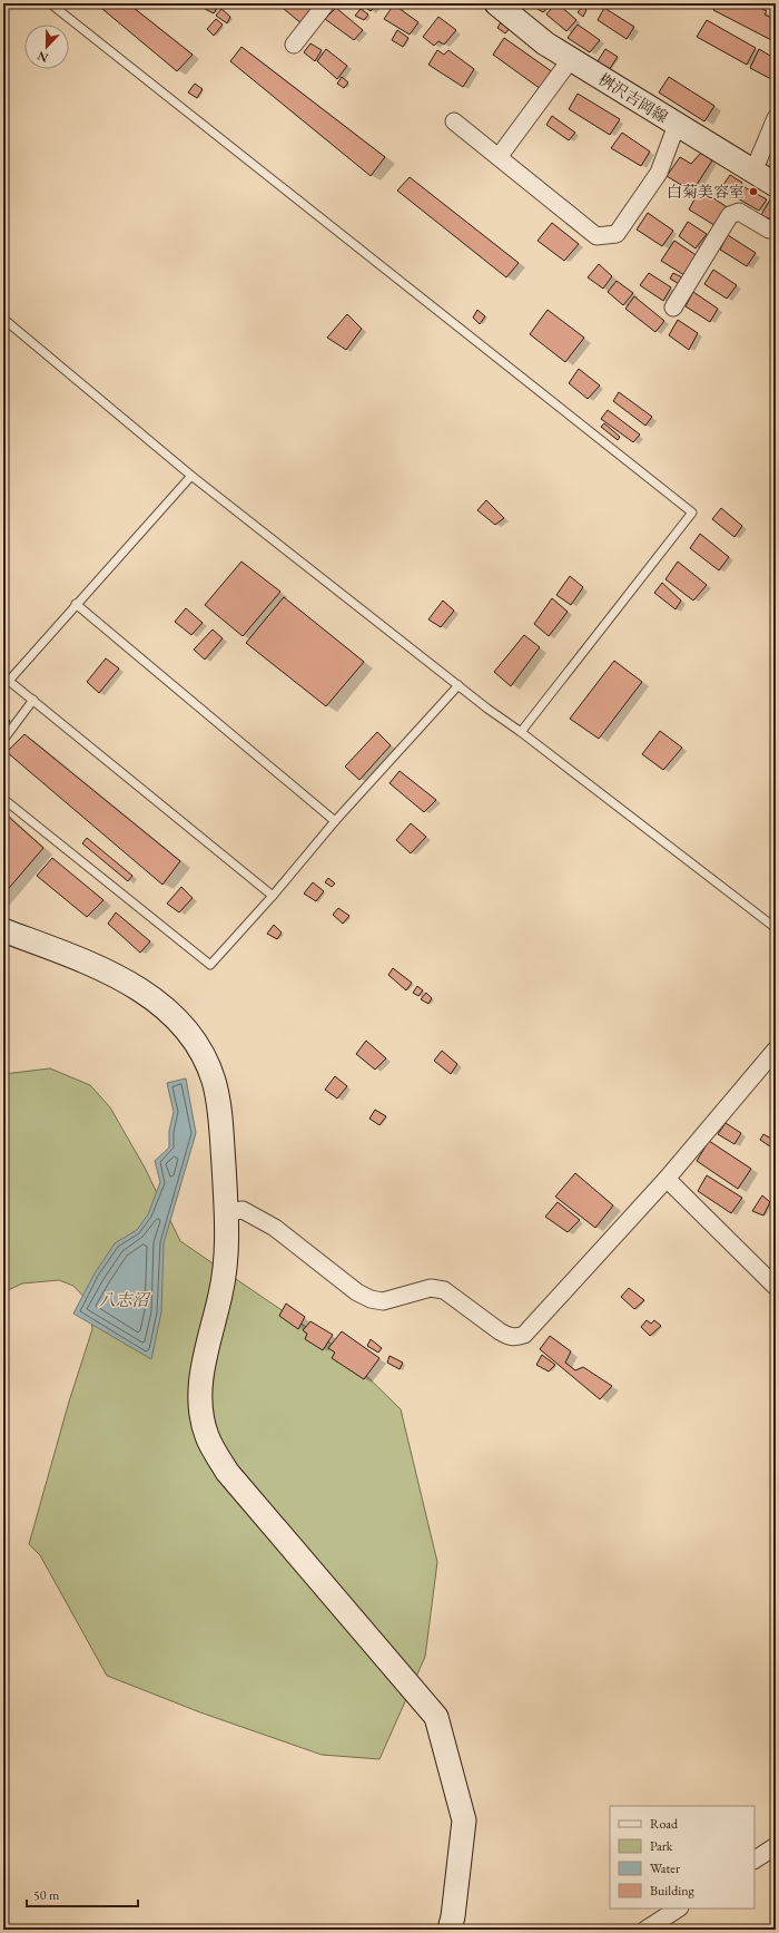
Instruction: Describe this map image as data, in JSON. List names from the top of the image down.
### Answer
{
  "streets": {
    "street": ["桝沢吉岡線"]
  },
  "water": ["八志沼"],
  "places": ["白菊美容室"],
  "legend": [
    "Road",
    "Park",
    "Water",
    "Building"
  ],
  "scale_bar": "50 m",
  "north": "bottom"
}
